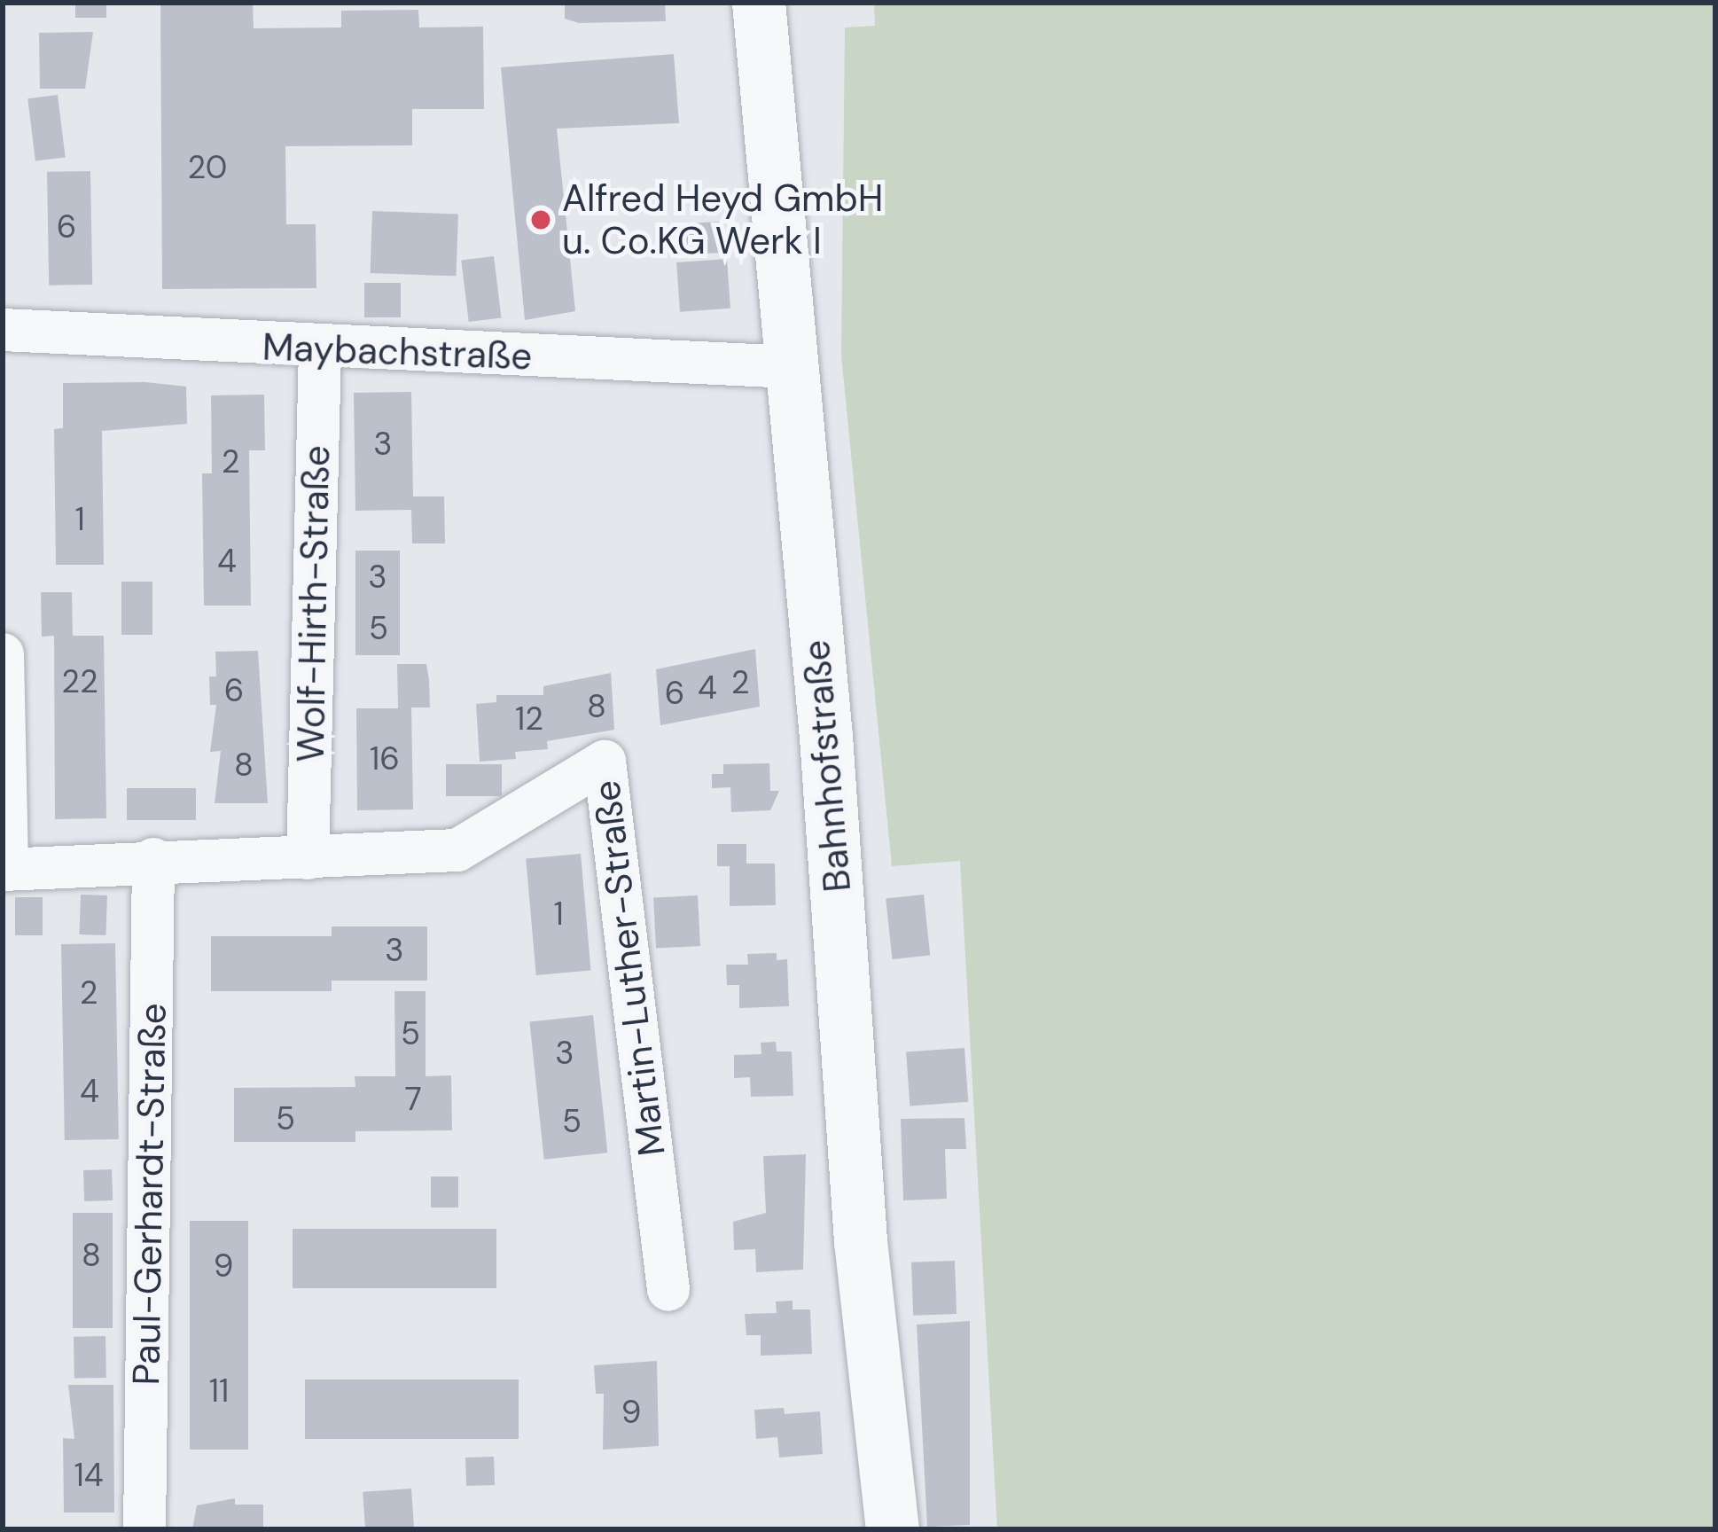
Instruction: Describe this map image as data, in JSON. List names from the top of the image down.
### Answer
{
  "streets": {
    "street": [
      "Maybachstraße",
      "Wolf-Hirth-Straße",
      "Bahnhofstraße",
      "Martin-Luther-Straße",
      "Paul-Gerhardt-Straße"
    ]
  },
  "crossings": [
    ["Maybachstraße", "Wolf-Hirth-Straße"],
    ["Maybachstraße", "Bahnhofstraße"],
    ["Wolf-Hirth-Straße", "Martin-Luther-Straße"],
    ["Martin-Luther-Straße", "Paul-Gerhardt-Straße"]
  ],
  "places": ["Alfred Heyd GmbH u. Co.KG Werk I"],
  "house_numbers": [
    "20",
    "6",
    "3",
    "2",
    "1",
    "4",
    "3",
    "5",
    "22",
    "2",
    "4",
    "6",
    "6",
    "8",
    "12",
    "16",
    "8",
    "1",
    "3",
    "2",
    "5",
    "3",
    "4",
    "7",
    "5",
    "5",
    "8",
    "9",
    "11",
    "9",
    "14"
  ]
}
